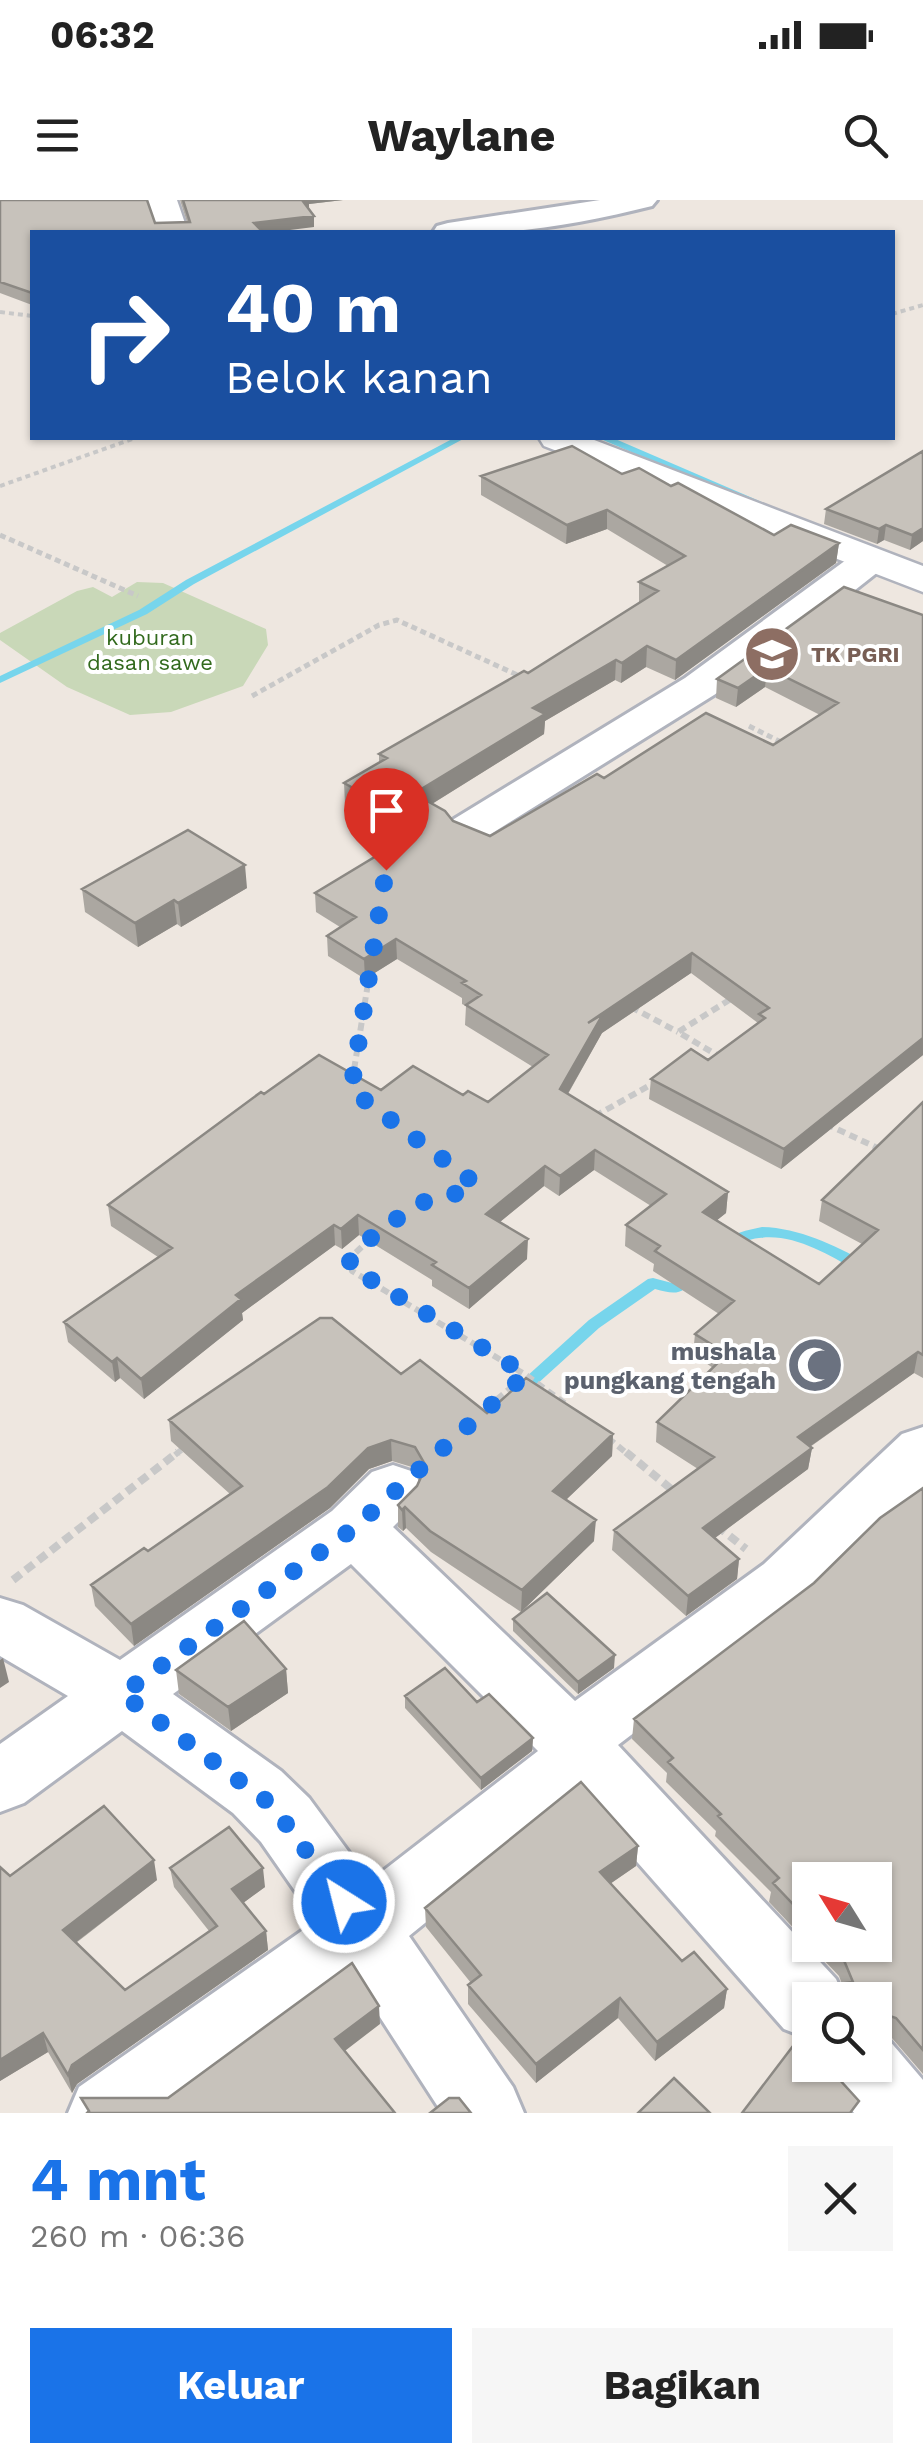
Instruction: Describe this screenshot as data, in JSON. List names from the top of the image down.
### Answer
{
  "parks": ["kuburan dasan sawe"],
  "places": {
    "school or university": ["TK PGRI"],
    "mosque": ["mushala pungkang tengah"]
  },
  "north": "top left",
  "page": {
    "status": "06:32",
    "header": "Waylane",
    "turn": ["40 m", "Belok kanan"],
    "heading": ["4 mnt", "260 m · 06:36"],
    "buttons": ["Keluar", "Bagikan"]
  }
}
